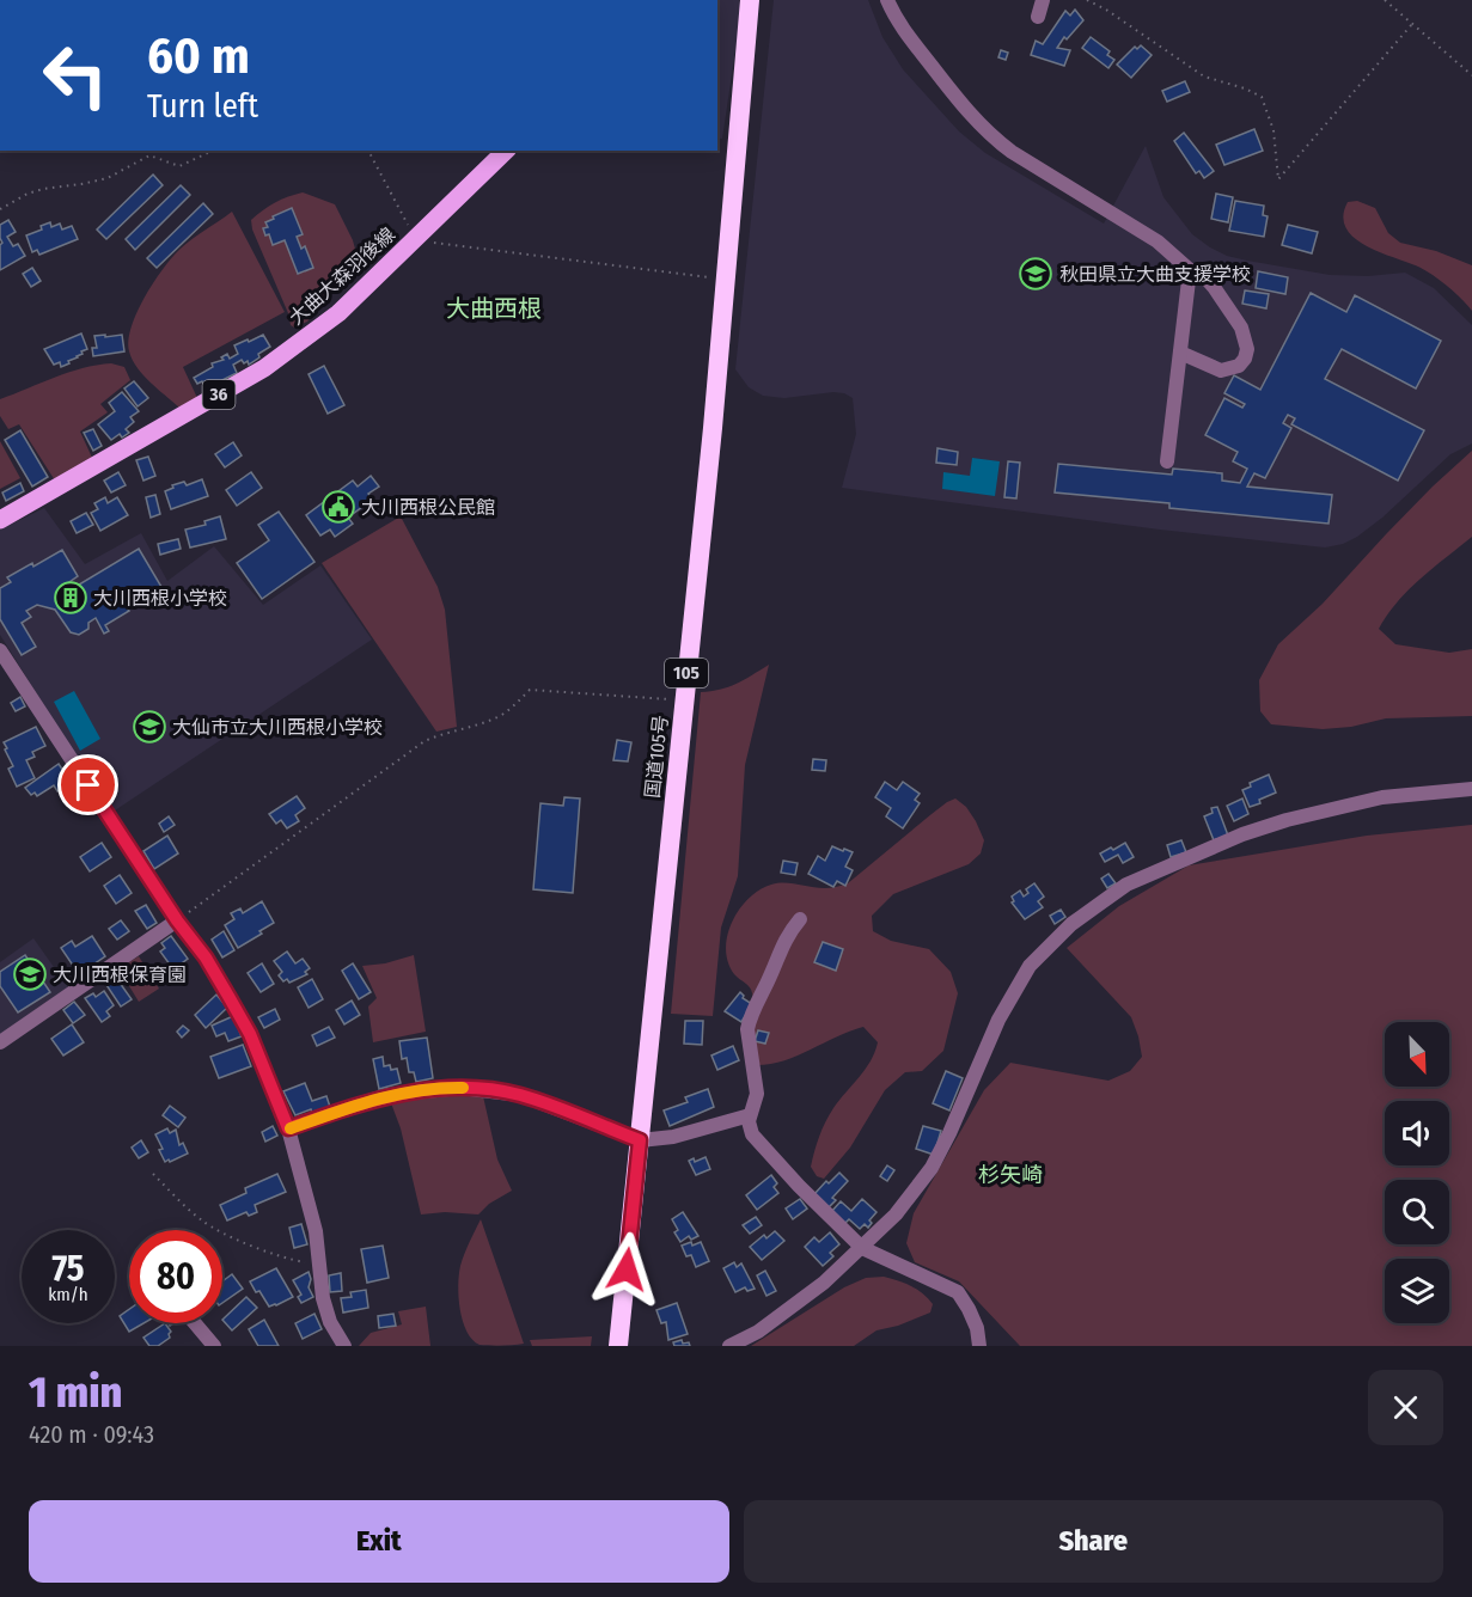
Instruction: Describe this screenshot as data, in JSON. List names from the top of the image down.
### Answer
{
  "streets": {
    "highway": ["105", "国道105号"],
    "main road": ["大曲大森羽後線", "36"]
  },
  "districts": ["大曲西根", "杉矢崎"],
  "places": {
    "school or university": ["秋田県立大曲支援学校", "大仙市立大川西根小学校", "大川西根保育園"],
    "public building": ["大川西根公民館"],
    "building": ["大川西根小学校"]
  },
  "north": "bottom right",
  "page": {
    "turn": ["60 m", "Turn left"],
    "speed": "75 km/h",
    "limit": "80",
    "heading": ["1 min", "420 m · 09:43"],
    "buttons": ["Exit", "Share"]
  }
}
